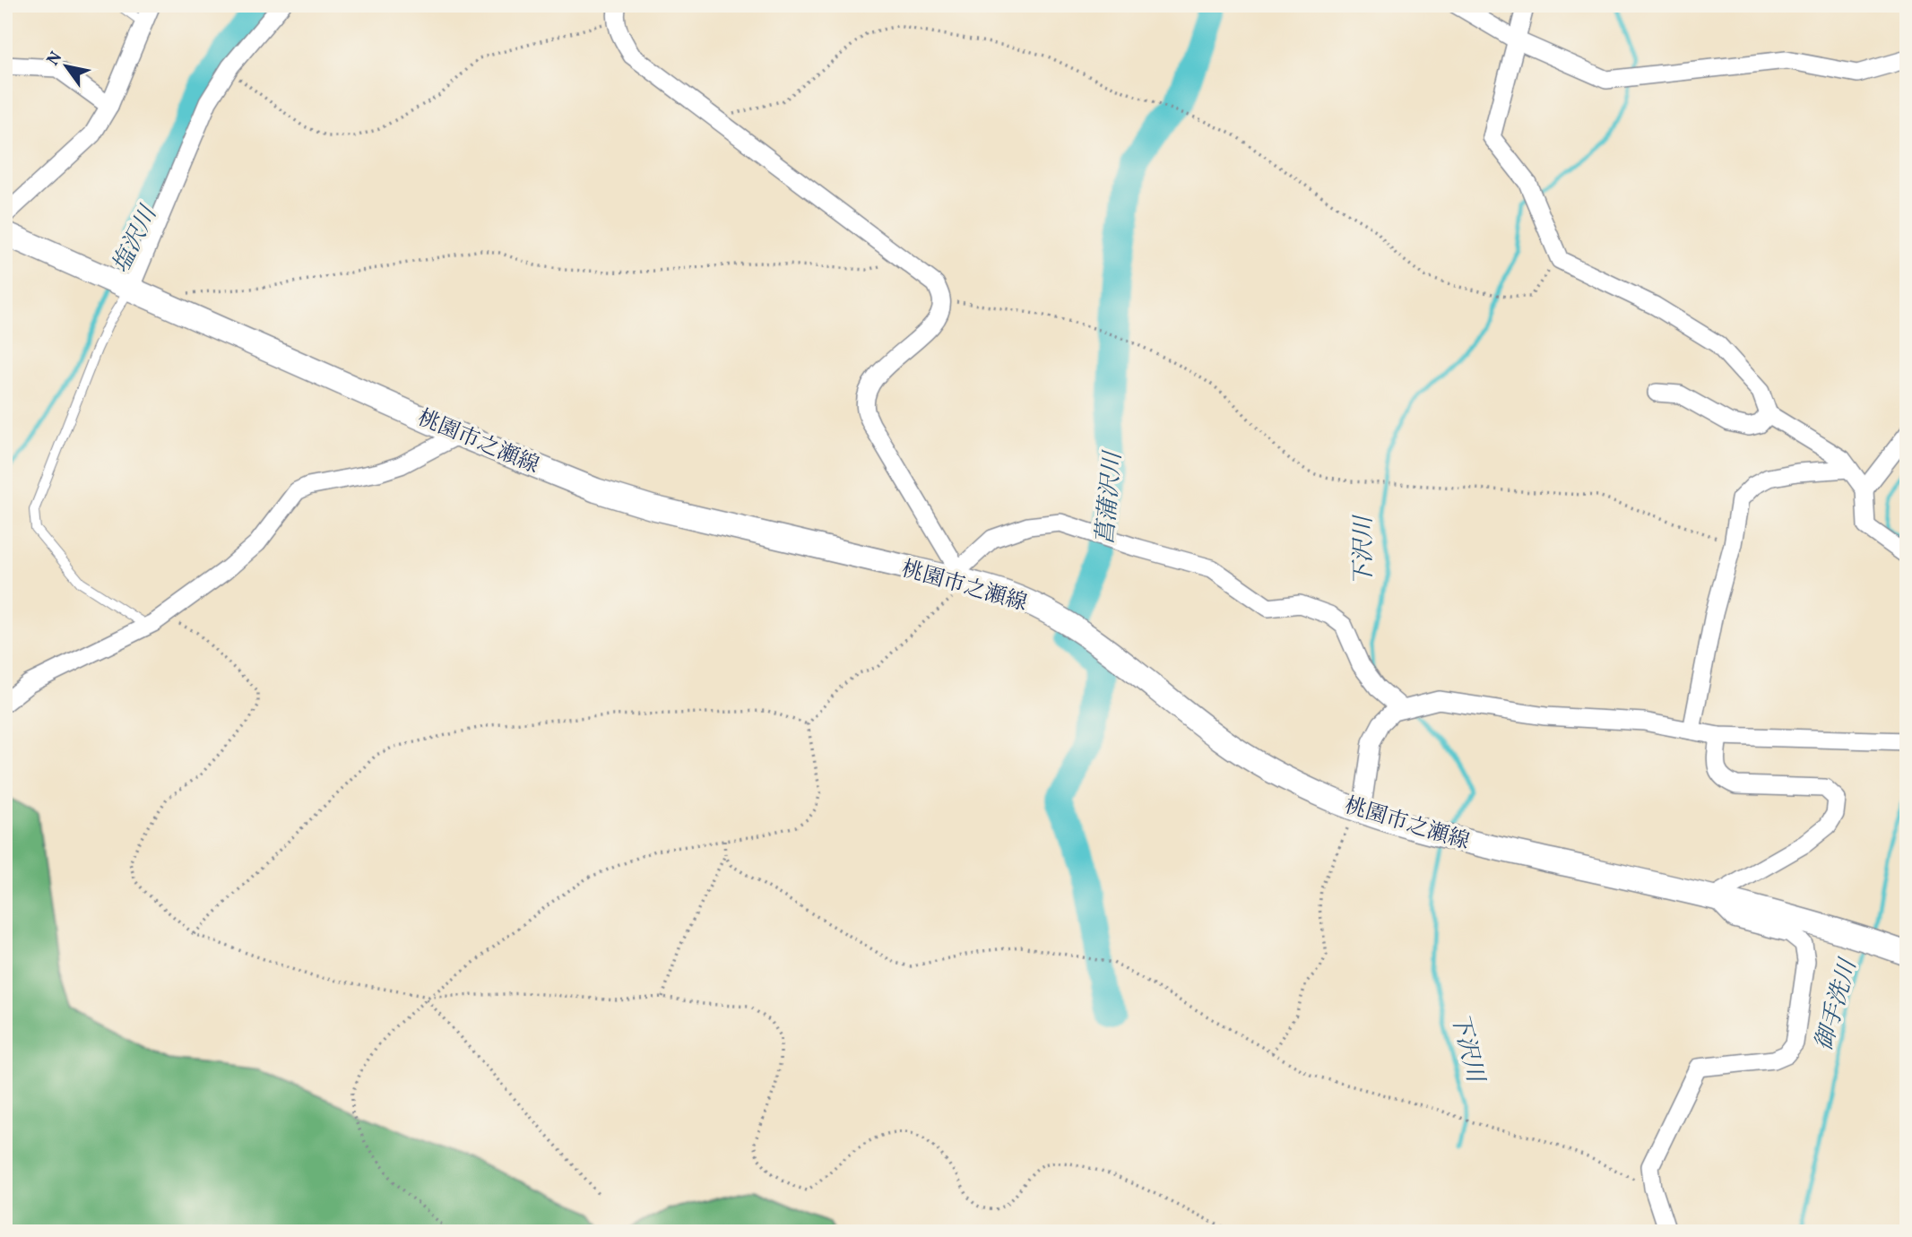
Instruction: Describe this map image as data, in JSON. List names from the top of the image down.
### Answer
{
  "streets": {
    "main road": ["桃園市之瀬線"]
  },
  "water": [
    "塩沢川",
    "菖蒲沢川",
    "下沢川",
    "御手洗川"
  ],
  "north": "top left"
}
